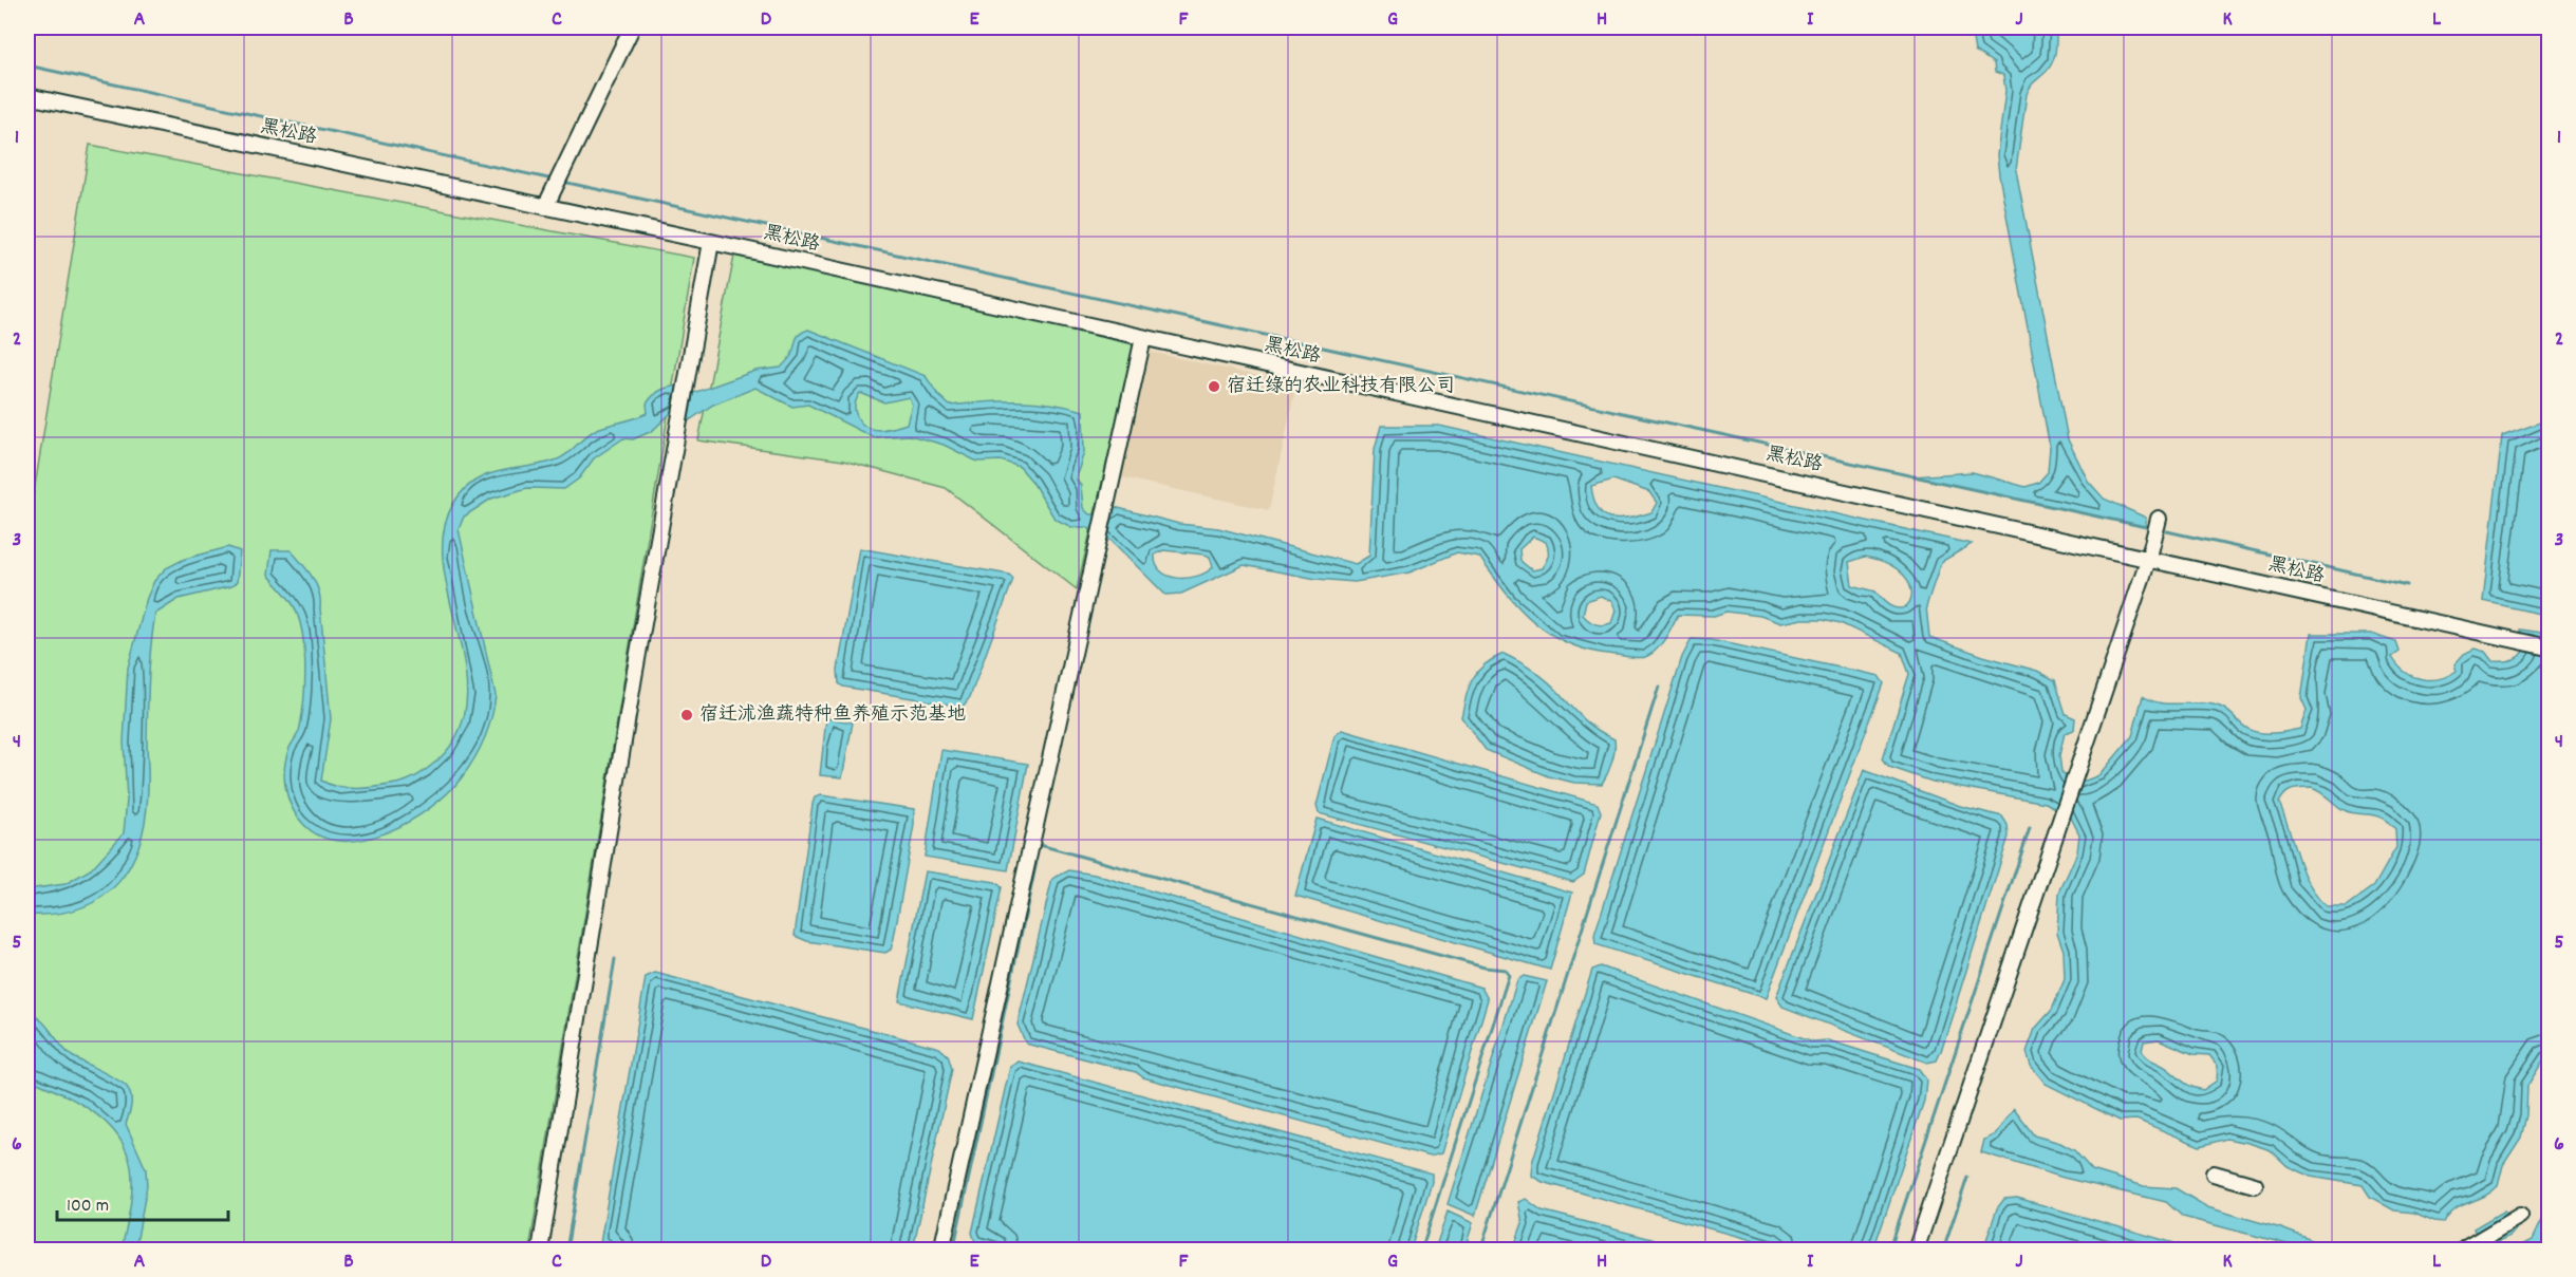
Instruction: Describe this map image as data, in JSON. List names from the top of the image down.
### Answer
{
  "streets": {
    "street": ["黑松路"]
  },
  "places": ["宿迁绿的农业科技有限公司", "宿迁沭渔蔬特种鱼养殖示范基地"],
  "scale_bar": "100 m",
  "grid": {
    "columns": [
      "A",
      "B",
      "C",
      "D",
      "E",
      "F",
      "G",
      "H",
      "I",
      "J",
      "K",
      "L"
    ],
    "rows": [
      "1",
      "2",
      "3",
      "4",
      "5",
      "6"
    ]
  }
}
